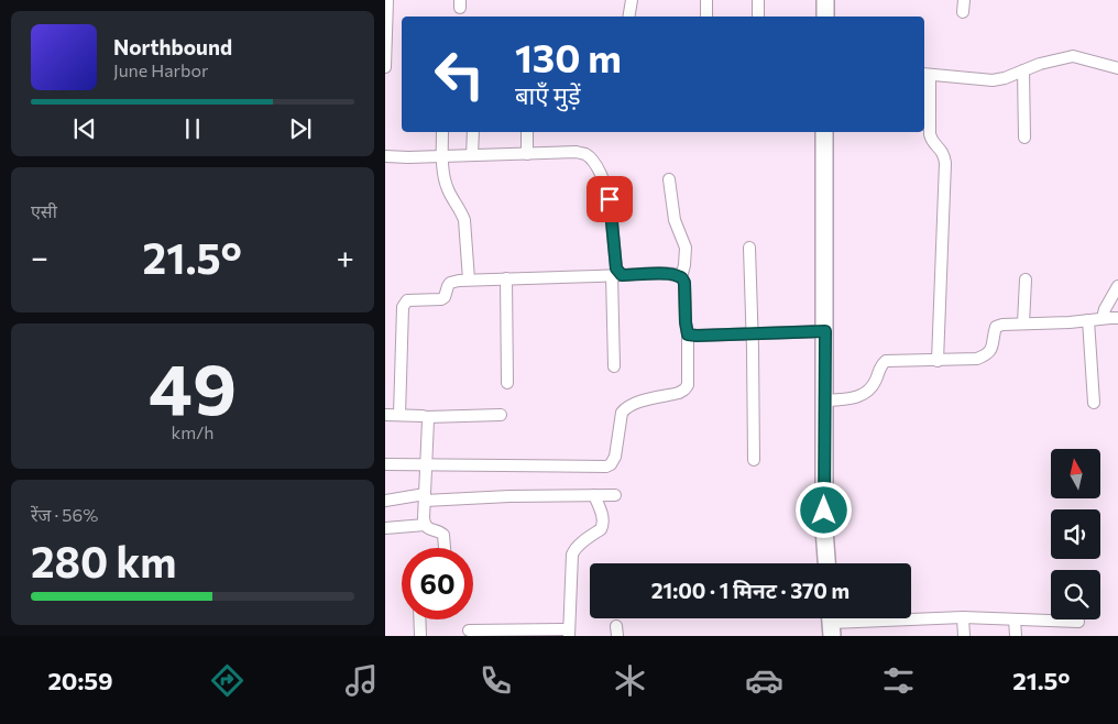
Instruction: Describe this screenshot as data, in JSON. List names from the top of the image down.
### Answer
{
  "north": "top",
  "page": {
    "turn": ["130 m", "बाएँ मुड़ें"],
    "song": ["Northbound", "June Harbor"],
    "tile": [
      "एसी",
      ["49", "km/h"],
      ["रेंज · 56%", "280 km"]
    ],
    "heat": ["−", "21.5°", "+"],
    "limit": "60",
    "trip": "21:00 · 1 मिनट · 370 m",
    "tabs": ["20:59", "21.5°"]
  }
}
